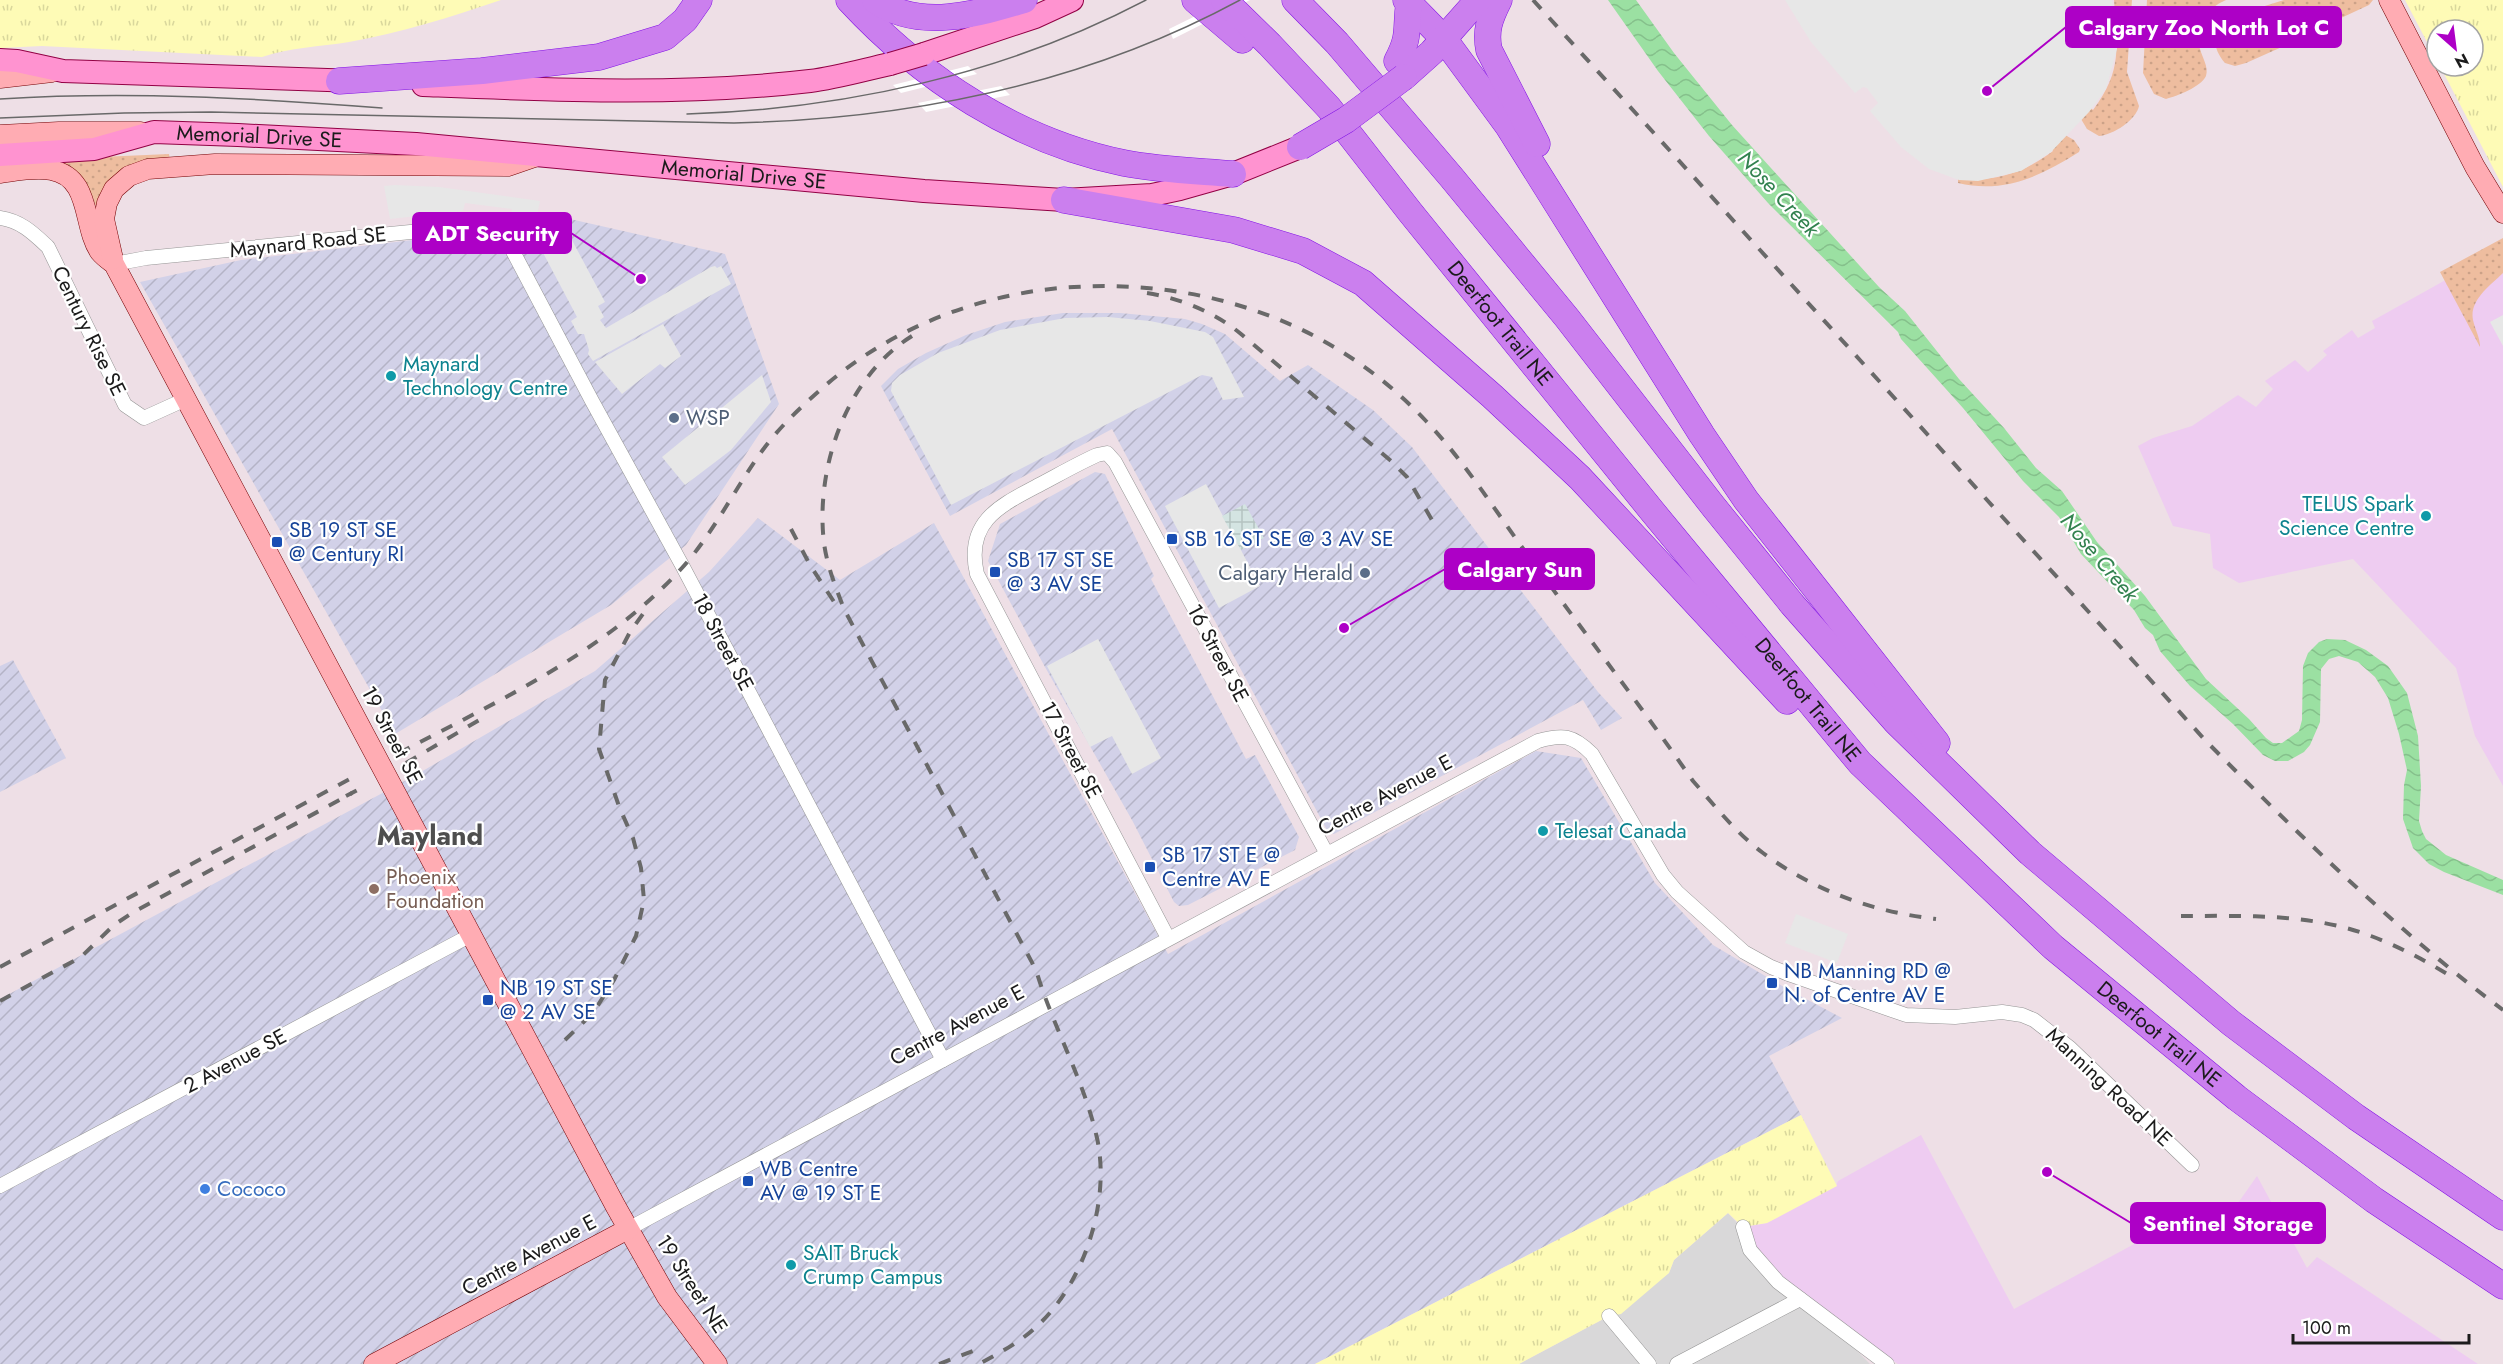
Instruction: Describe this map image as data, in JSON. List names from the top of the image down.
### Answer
{
  "streets": {
    "highway": ["Memorial Drive SE", "Deerfoot Trail NE"],
    "street": [
      "Maynard Road SE",
      "Century Rise SE",
      "18 Street SE",
      "16 Street SE",
      "19 Street SE",
      "17 Street SE",
      "Centre Avenue E",
      "2 Avenue SE",
      "Manning Road NE",
      "19 Street NE"
    ]
  },
  "crossings": [
    ["Maynard Road SE", "18 Street SE"],
    ["Maynard Road SE", "19 Street SE"],
    ["Century Rise SE", "19 Street SE"],
    ["18 Street SE", "Centre Avenue E"],
    ["16 Street SE", "17 Street SE"],
    ["16 Street SE", "Centre Avenue E"],
    ["19 Street SE", "Centre Avenue E"],
    ["19 Street SE", "2 Avenue SE"],
    ["19 Street SE", "19 Street NE"],
    ["17 Street SE", "Centre Avenue E"],
    ["Centre Avenue E", "Manning Road NE"],
    ["Centre Avenue E", "19 Street NE"]
  ],
  "districts": ["Mayland"],
  "water": ["Nose Creek"],
  "places": {
    "other": [
      "Calgary Zoo North Lot C",
      "ADT Security",
      "Maynard Technology Centre",
      "WSP",
      "TELUS Spark Science Centre",
      "Calgary Herald",
      "Calgary Sun",
      "Telesat Canada",
      "Phoenix Foundation",
      "Sentinel Storage",
      "Cococo",
      "SAIT Bruck Crump Campus"
    ],
    "transit": [
      "SB 16 ST SE @ 3 AV SE",
      "SB 19 ST SE @ Century RI",
      "SB 17 ST SE @ 3 AV SE",
      "SB 17 ST E @ Centre AV E",
      "NB Manning RD @ N. of Centre AV E",
      "NB 19 ST SE @ 2 AV SE",
      "WB Centre AV @ 19 ST E"
    ]
  },
  "scale_bar": "100 m",
  "north": "bottom right"
}
